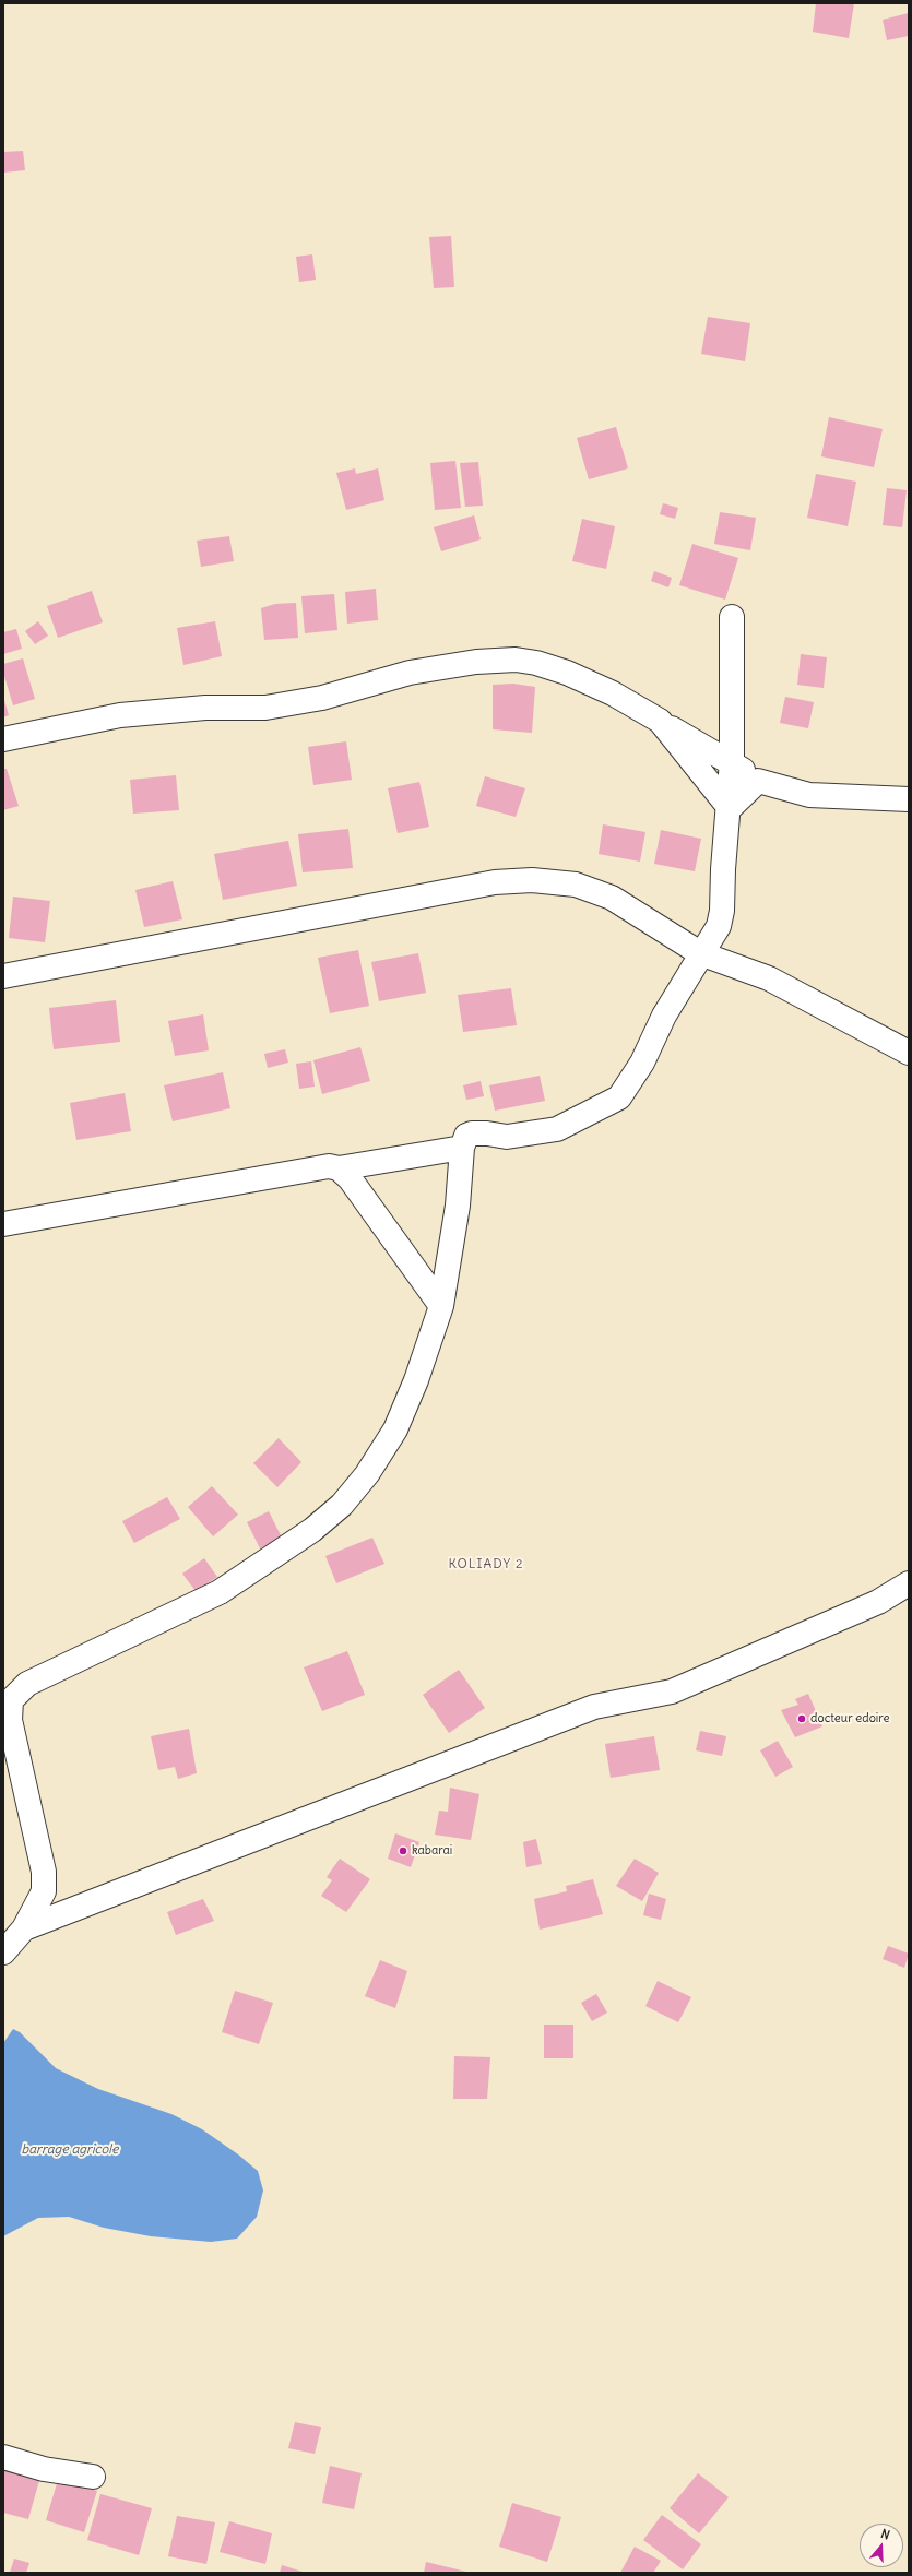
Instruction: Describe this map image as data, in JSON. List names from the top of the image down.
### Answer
{
  "districts": ["KOLIADY 2"],
  "water": ["barrage agricole"],
  "places": ["docteur edoire", "kabarai"],
  "north": "top"
}
